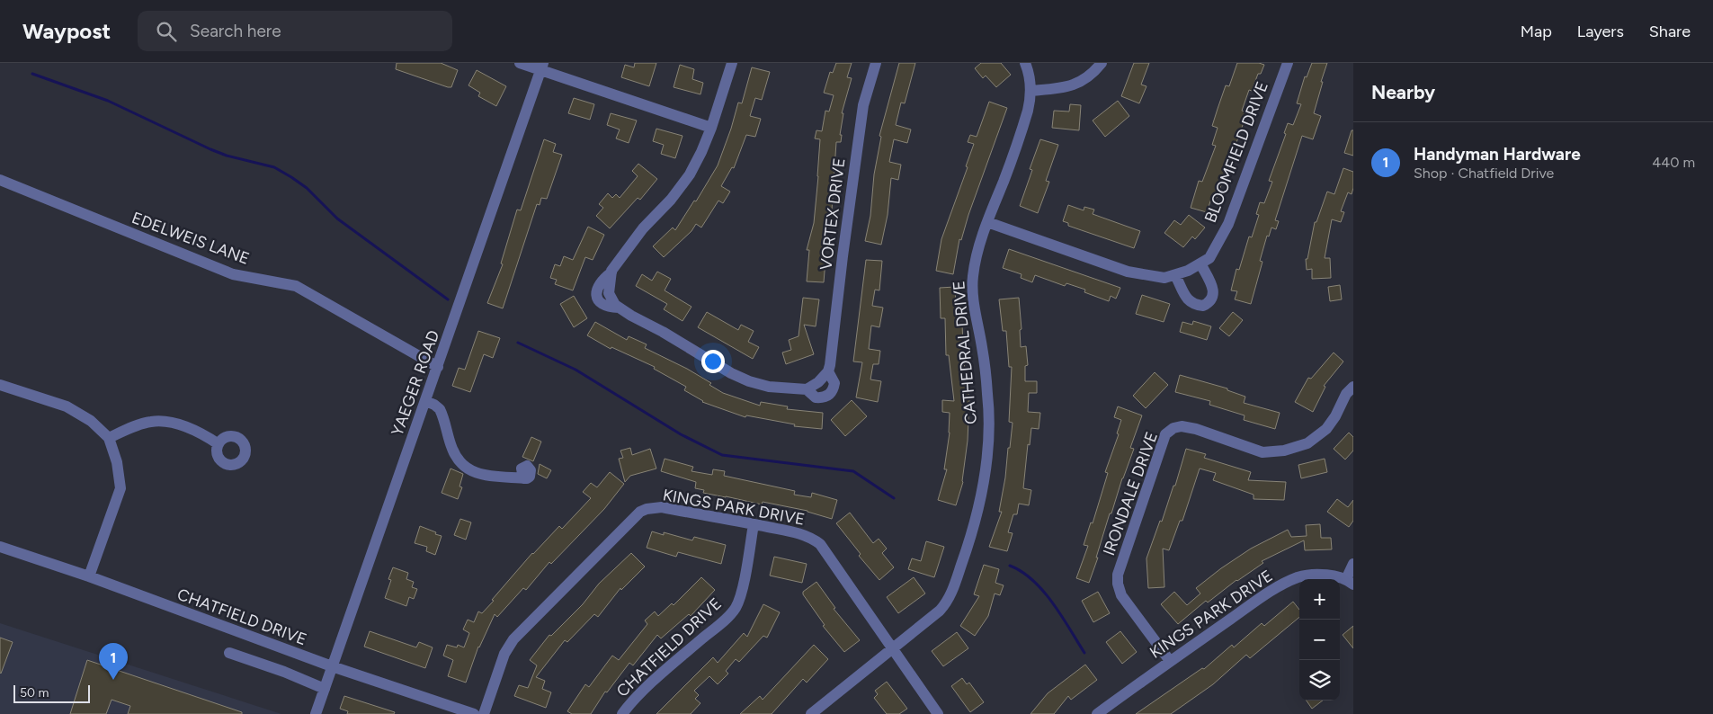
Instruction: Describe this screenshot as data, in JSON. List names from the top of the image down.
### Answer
{
  "streets": {
    "street": [
      "BLOOMFIELD DRIVE",
      "VORTEX DRIVE",
      "EDELWEIS LANE",
      "CATHEDRAL DRIVE",
      "YAEGER ROAD",
      "IRONDALE DRIVE",
      "KINGS PARK DRIVE",
      "CHATFIELD DRIVE"
    ]
  },
  "crossings": [
    ["BLOOMFIELD DRIVE", "CATHEDRAL DRIVE"],
    ["EDELWEIS LANE", "YAEGER ROAD"],
    ["CATHEDRAL DRIVE", "KINGS PARK DRIVE"],
    ["YAEGER ROAD", "CHATFIELD DRIVE"],
    ["IRONDALE DRIVE", "KINGS PARK DRIVE"],
    ["KINGS PARK DRIVE", "CHATFIELD DRIVE"]
  ],
  "scale_bar": "50 m",
  "page": {
    "header": "Waypost",
    "search": "Search here",
    "nav": ["Map", "Layers", "Share"],
    "heading": "Nearby",
    "list": [
      {
        "mark": "1",
        "name": "Handyman Hardware",
        "note": "Shop · Chatfield Drive",
        "value": "440 m"
      }
    ],
    "map_buttons": ["+", "−"],
    "pins": "1",
    "scale": "50 m"
  }
}
